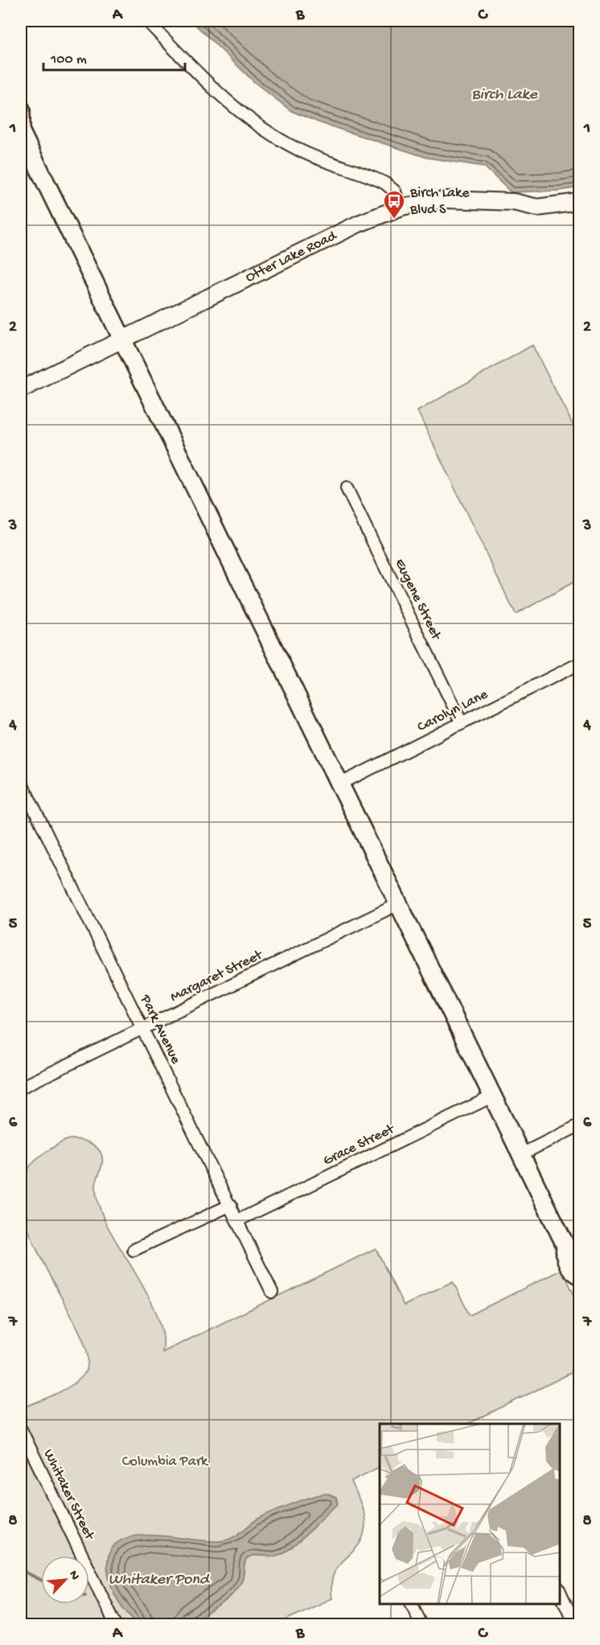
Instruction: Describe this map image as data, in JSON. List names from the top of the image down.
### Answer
{
  "streets": {
    "street": [
      "Otter Lake Road",
      "Eugene Street",
      "Carolyn Lane",
      "Margaret Street",
      "Park Avenue",
      "Grace Street",
      "Whitaker Street"
    ]
  },
  "crossings": [
    ["Eugene Street", "Carolyn Lane"],
    ["Margaret Street", "Park Avenue"],
    ["Park Avenue", "Grace Street"]
  ],
  "water": ["Birch Lake", "Whitaker Pond"],
  "parks": ["Columbia Park"],
  "places": {
    "bus stop": ["Birch Lake Blvd S"]
  },
  "scale_bar": "100 m",
  "north": "top right",
  "grid": {
    "columns": ["A", "B", "C"],
    "rows": [
      "1",
      "2",
      "3",
      "4",
      "5",
      "6",
      "7",
      "8"
    ]
  }
}
